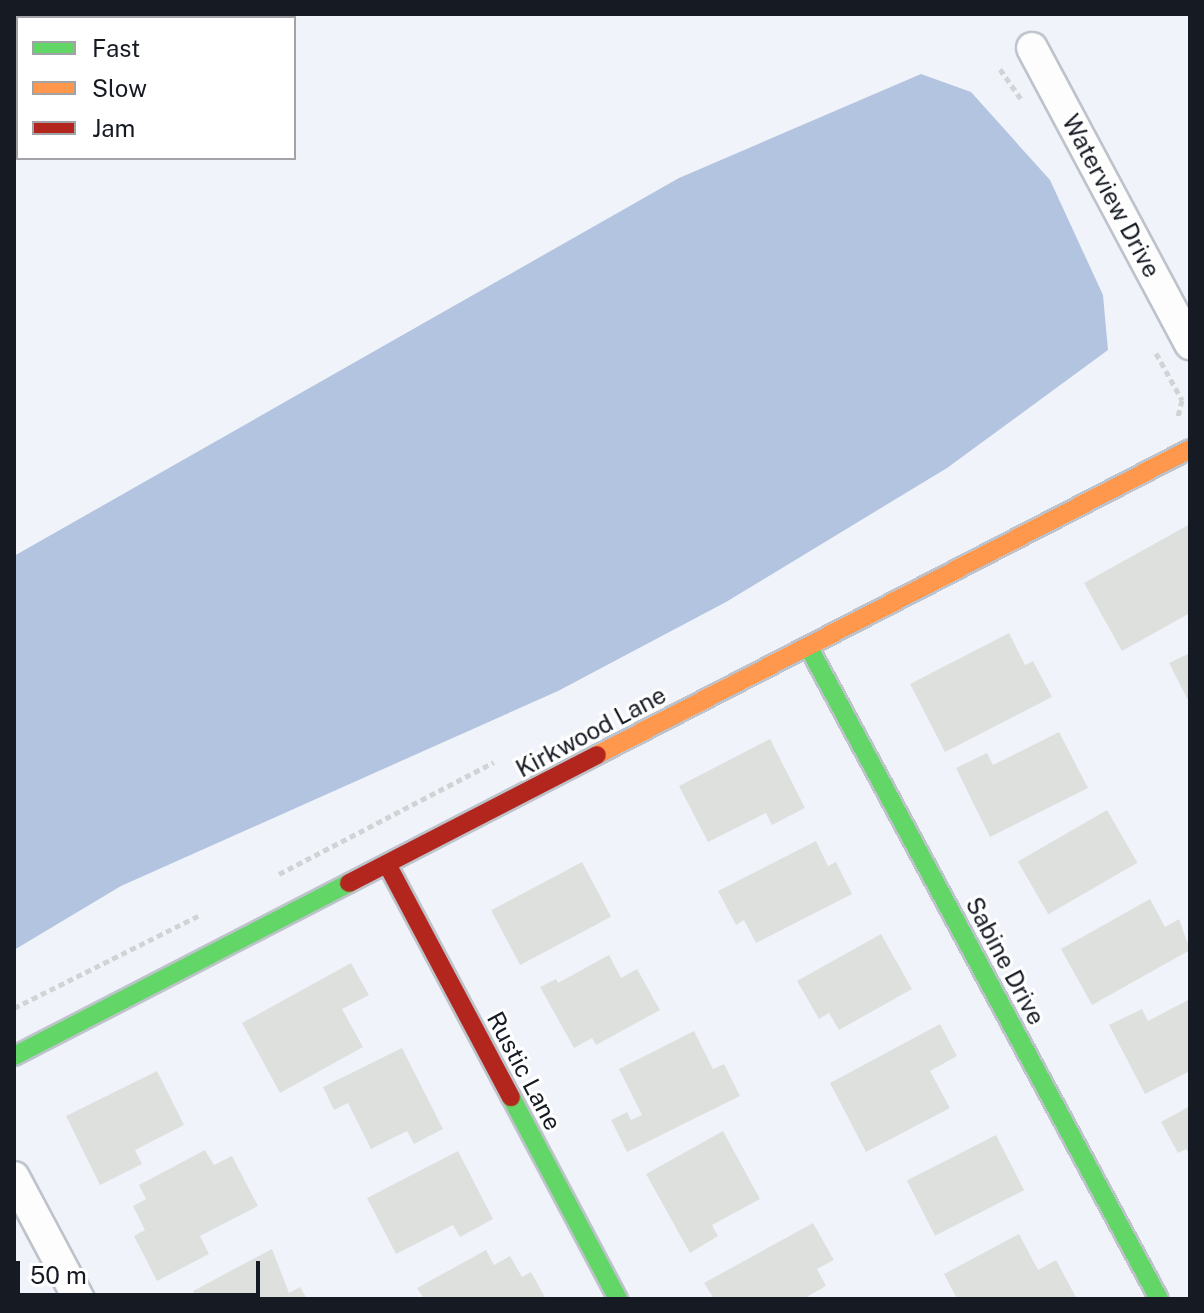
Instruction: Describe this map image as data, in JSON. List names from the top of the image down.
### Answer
{
  "streets": {
    "street": [
      "Waterview Drive",
      "Kirkwood Lane",
      "Sabine Drive",
      "Rustic Lane"
    ]
  },
  "crossings": [
    ["Kirkwood Lane", "Sabine Drive"],
    ["Kirkwood Lane", "Rustic Lane"]
  ],
  "legend": ["Fast", "Slow", "Jam"],
  "scale_bar": "50 m"
}
